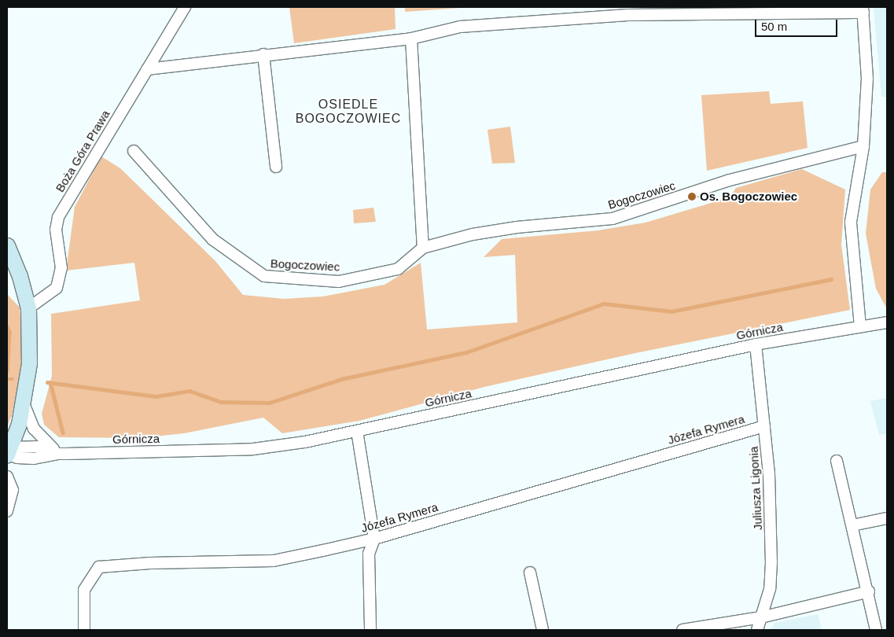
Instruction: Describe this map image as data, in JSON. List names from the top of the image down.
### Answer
{
  "streets": {
    "street": [
      "Boża Góra Prawa",
      "Bogoczowiec",
      "Górnicza",
      "Józefa Rymera",
      "Juliusza Ligonia"
    ]
  },
  "crossings": [
    ["Górnicza", "Juliusza Ligonia"],
    ["Józefa Rymera", "Juliusza Ligonia"]
  ],
  "districts": ["OSIEDLE BOGOCZOWIEC"],
  "places": ["Os. Bogoczowiec"],
  "scale_bar": "50 m"
}
